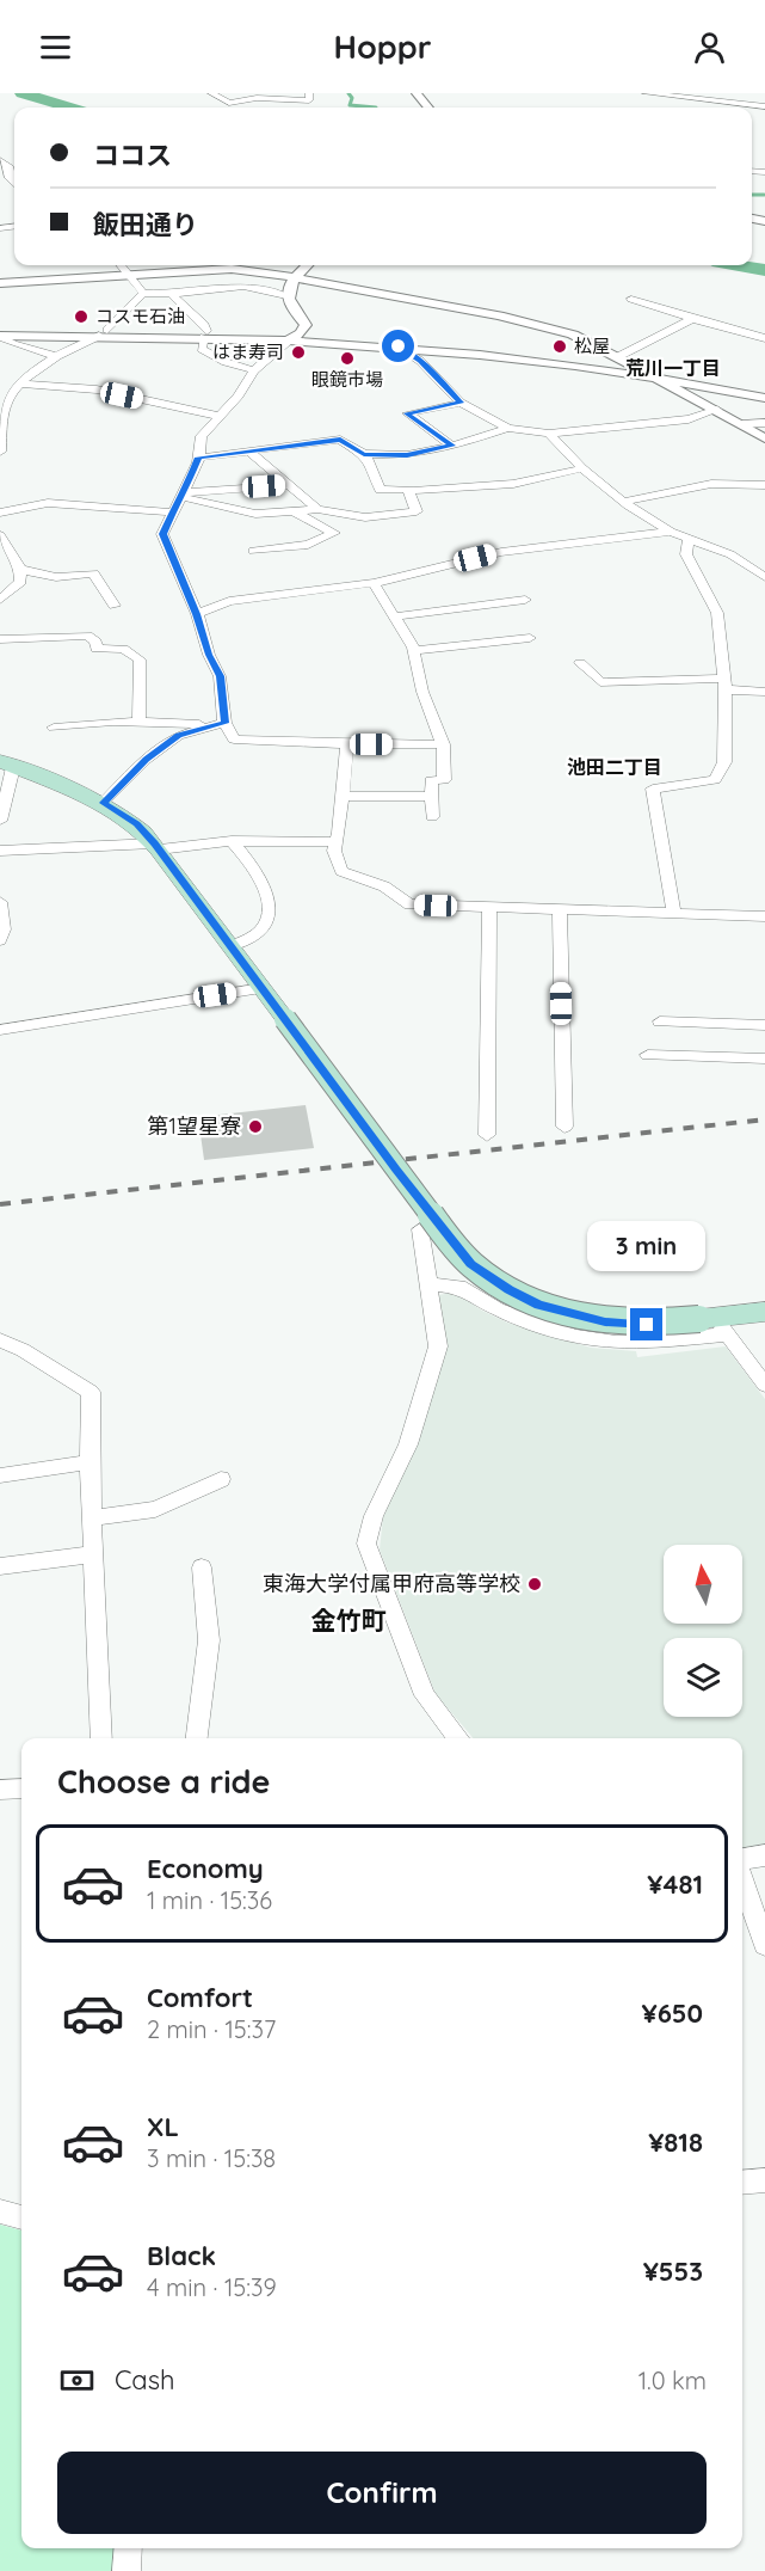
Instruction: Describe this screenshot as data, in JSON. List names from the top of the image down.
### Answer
{
  "districts": ["荒川一丁目", "池田二丁目", "金竹町"],
  "places": [
    "コスモ石油",
    "松屋",
    "はま寿司",
    "眼鏡市場",
    "第1望星寮",
    "東海大学付属甲府高等学校"
  ],
  "north": "top",
  "page": {
    "header": "Hoppr",
    "banner": ["ココス", "飯田通り"],
    "bubble": "3 min",
    "heading": "Choose a ride",
    "list": [
      {
        "name": "Economy",
        "note": "1 min · 15:36",
        "value": "¥481"
      },
      {
        "name": "Comfort",
        "note": "2 min · 15:37",
        "value": "¥650"
      },
      {
        "name": "XL",
        "note": "3 min · 15:38",
        "value": "¥818"
      },
      {
        "name": "Black",
        "note": "4 min · 15:39",
        "value": "¥553"
      }
    ],
    "pay": ["Cash", "1.0 km"],
    "buttons": "Confirm"
  }
}
